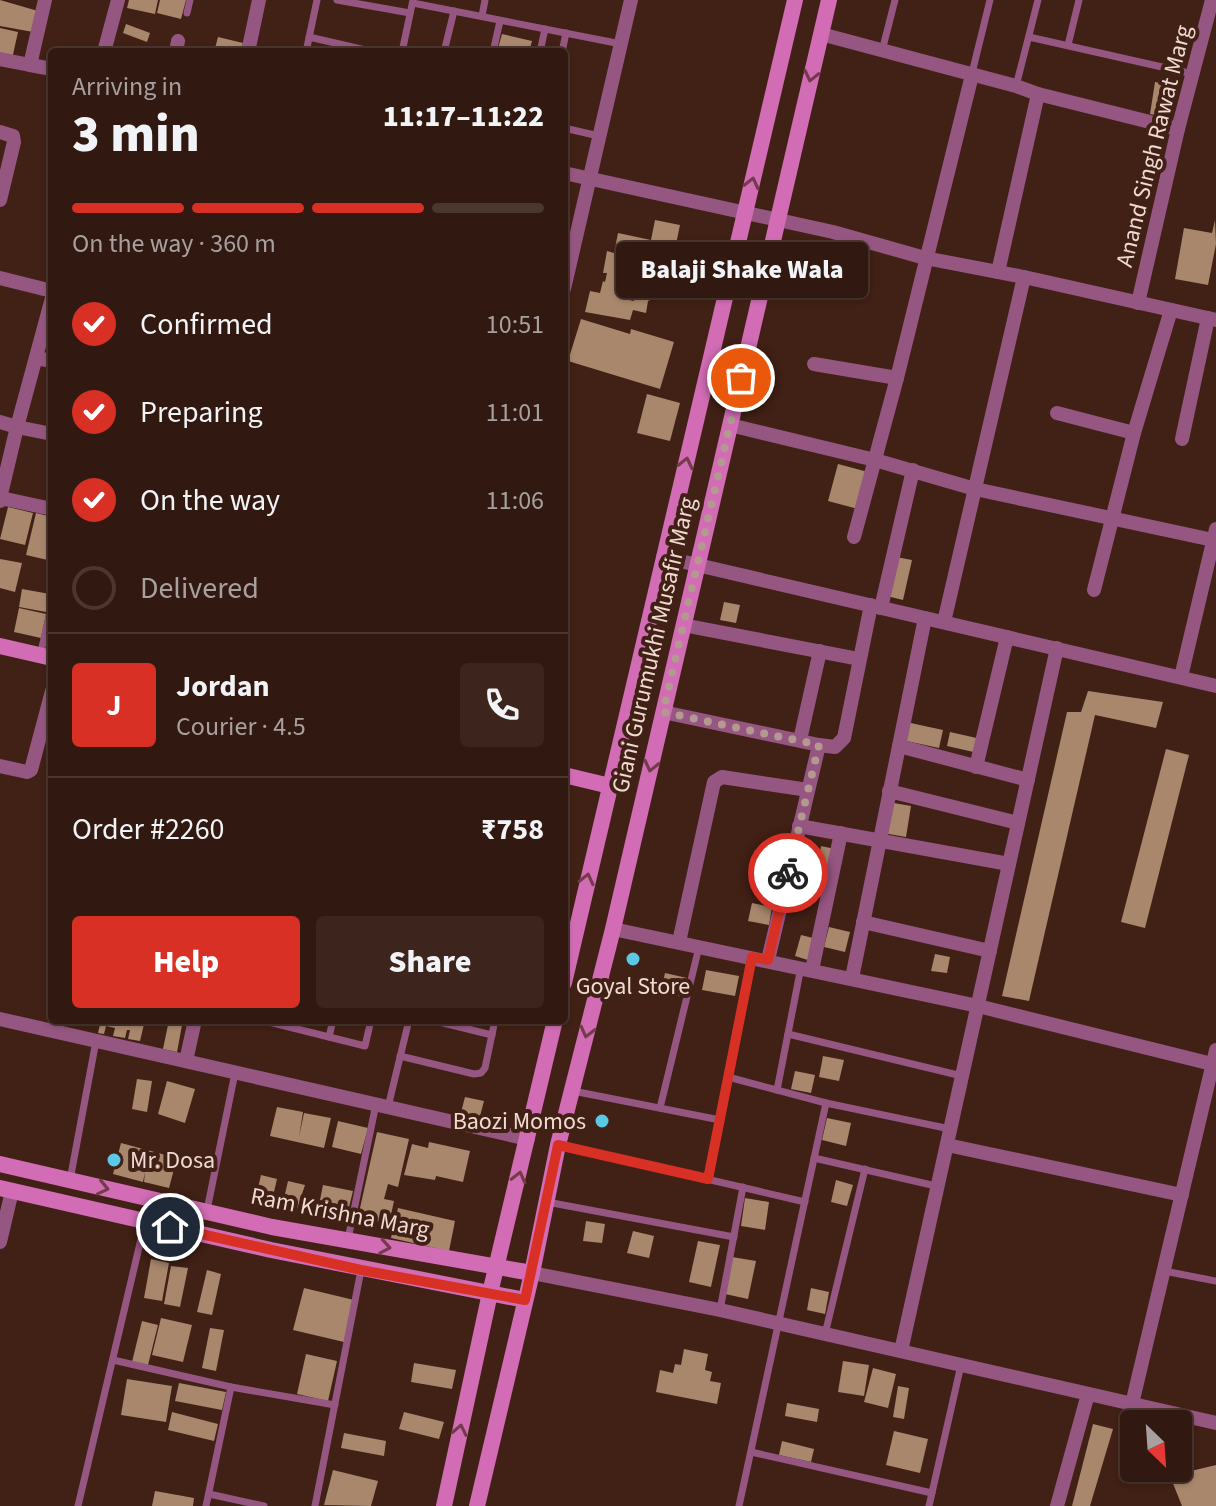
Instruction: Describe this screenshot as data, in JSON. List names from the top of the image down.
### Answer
{
  "streets": {
    "street": ["Anand Singh Rawat Marg", "Giani Gurumukhi Musafir Marg", "Ram Krishna Marg"]
  },
  "crossings": [
    ["Giani Gurumukhi Musafir Marg", "Ram Krishna Marg"]
  ],
  "places": [
    "Balaji Shake Wala",
    "Goyal Store",
    "Baozi Momos",
    "Mr. Dosa"
  ],
  "north": "bottom right",
  "page": {
    "heading": ["3 min", "Arriving in", "11:17–11:22"],
    "panel": [
      "Jordan",
      "Courier · 4.5",
      "Order #2260",
      "₹758"
    ],
    "bar": "On the way · 360 m",
    "bubble": "Balaji Shake Wala",
    "list": [
      ["Confirmed", "10:51"],
      ["Preparing", "11:01"],
      ["On the way", "11:06"],
      "Delivered"
    ],
    "round": "J",
    "buttons": ["Help", "Share"]
  }
}
